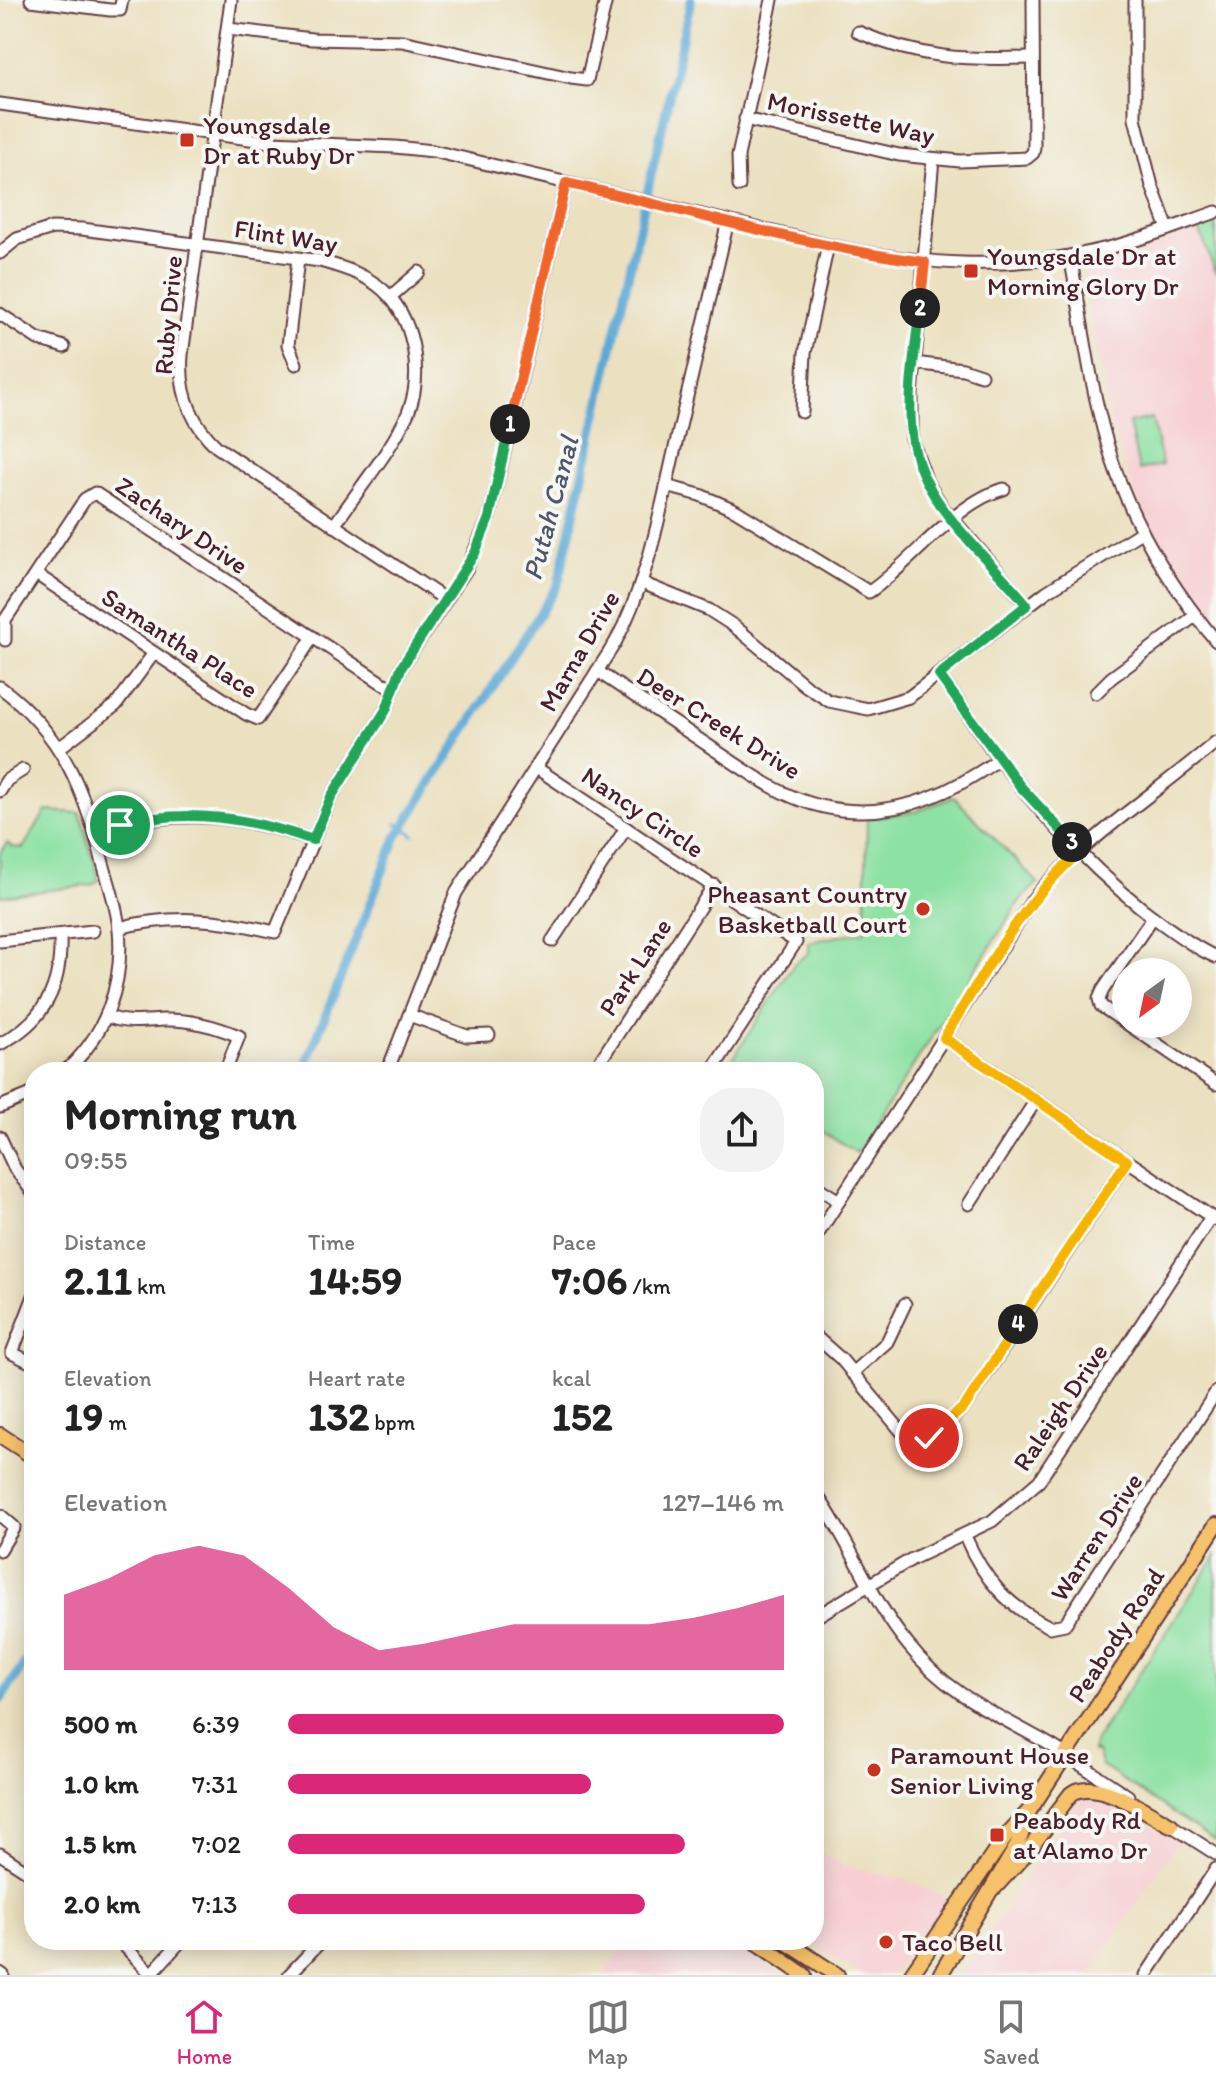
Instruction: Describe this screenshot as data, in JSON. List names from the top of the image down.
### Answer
{
  "streets": {
    "main road": ["Peabody Road"],
    "street": [
      "Morissette Way",
      "Flint Way",
      "Ruby Drive",
      "Zachary Drive",
      "Samantha Place",
      "Marna Drive",
      "Deer Creek Drive",
      "Nancy Circle",
      "Park Lane",
      "Raleigh Drive",
      "Warren Drive"
    ]
  },
  "crossings": [
    ["Flint Way", "Ruby Drive"],
    ["Zachary Drive", "Samantha Place"],
    ["Marna Drive", "Deer Creek Drive"],
    ["Marna Drive", "Nancy Circle"],
    ["Nancy Circle", "Park Lane"],
    ["Raleigh Drive", "Warren Drive"]
  ],
  "water": ["Putah Canal"],
  "places": {
    "transit": ["Youngsdale Dr at Ruby Dr", "Youngsdale Dr at Morning Glory Dr", "Peabody Rd at Alamo Dr"],
    "other": ["Pheasant Country Basketball Court", "Paramount House Senior Living", "Taco Bell"]
  },
  "north": "bottom left",
  "page": {
    "pins": [
      "2",
      "1",
      "3",
      "4"
    ],
    "heading": ["Morning run", "09:55"],
    "stats": [
      ["Distance", "2.11 km"],
      ["Time", "14:59"],
      ["Pace", "7:06 /km"],
      ["Elevation", "19 m"],
      ["Heart rate", "132 bpm"],
      ["kcal", "152"]
    ],
    "chart": ["Elevation", "127–146 m"],
    "list": [
      {
        "name": "500 m",
        "note": "6:39"
      },
      {
        "name": "1.0 km",
        "note": "7:31"
      },
      {
        "name": "1.5 km",
        "note": "7:02"
      },
      {
        "name": "2.0 km",
        "note": "7:13"
      }
    ],
    "tabs": ["Home", "Map", "Saved"]
  }
}
